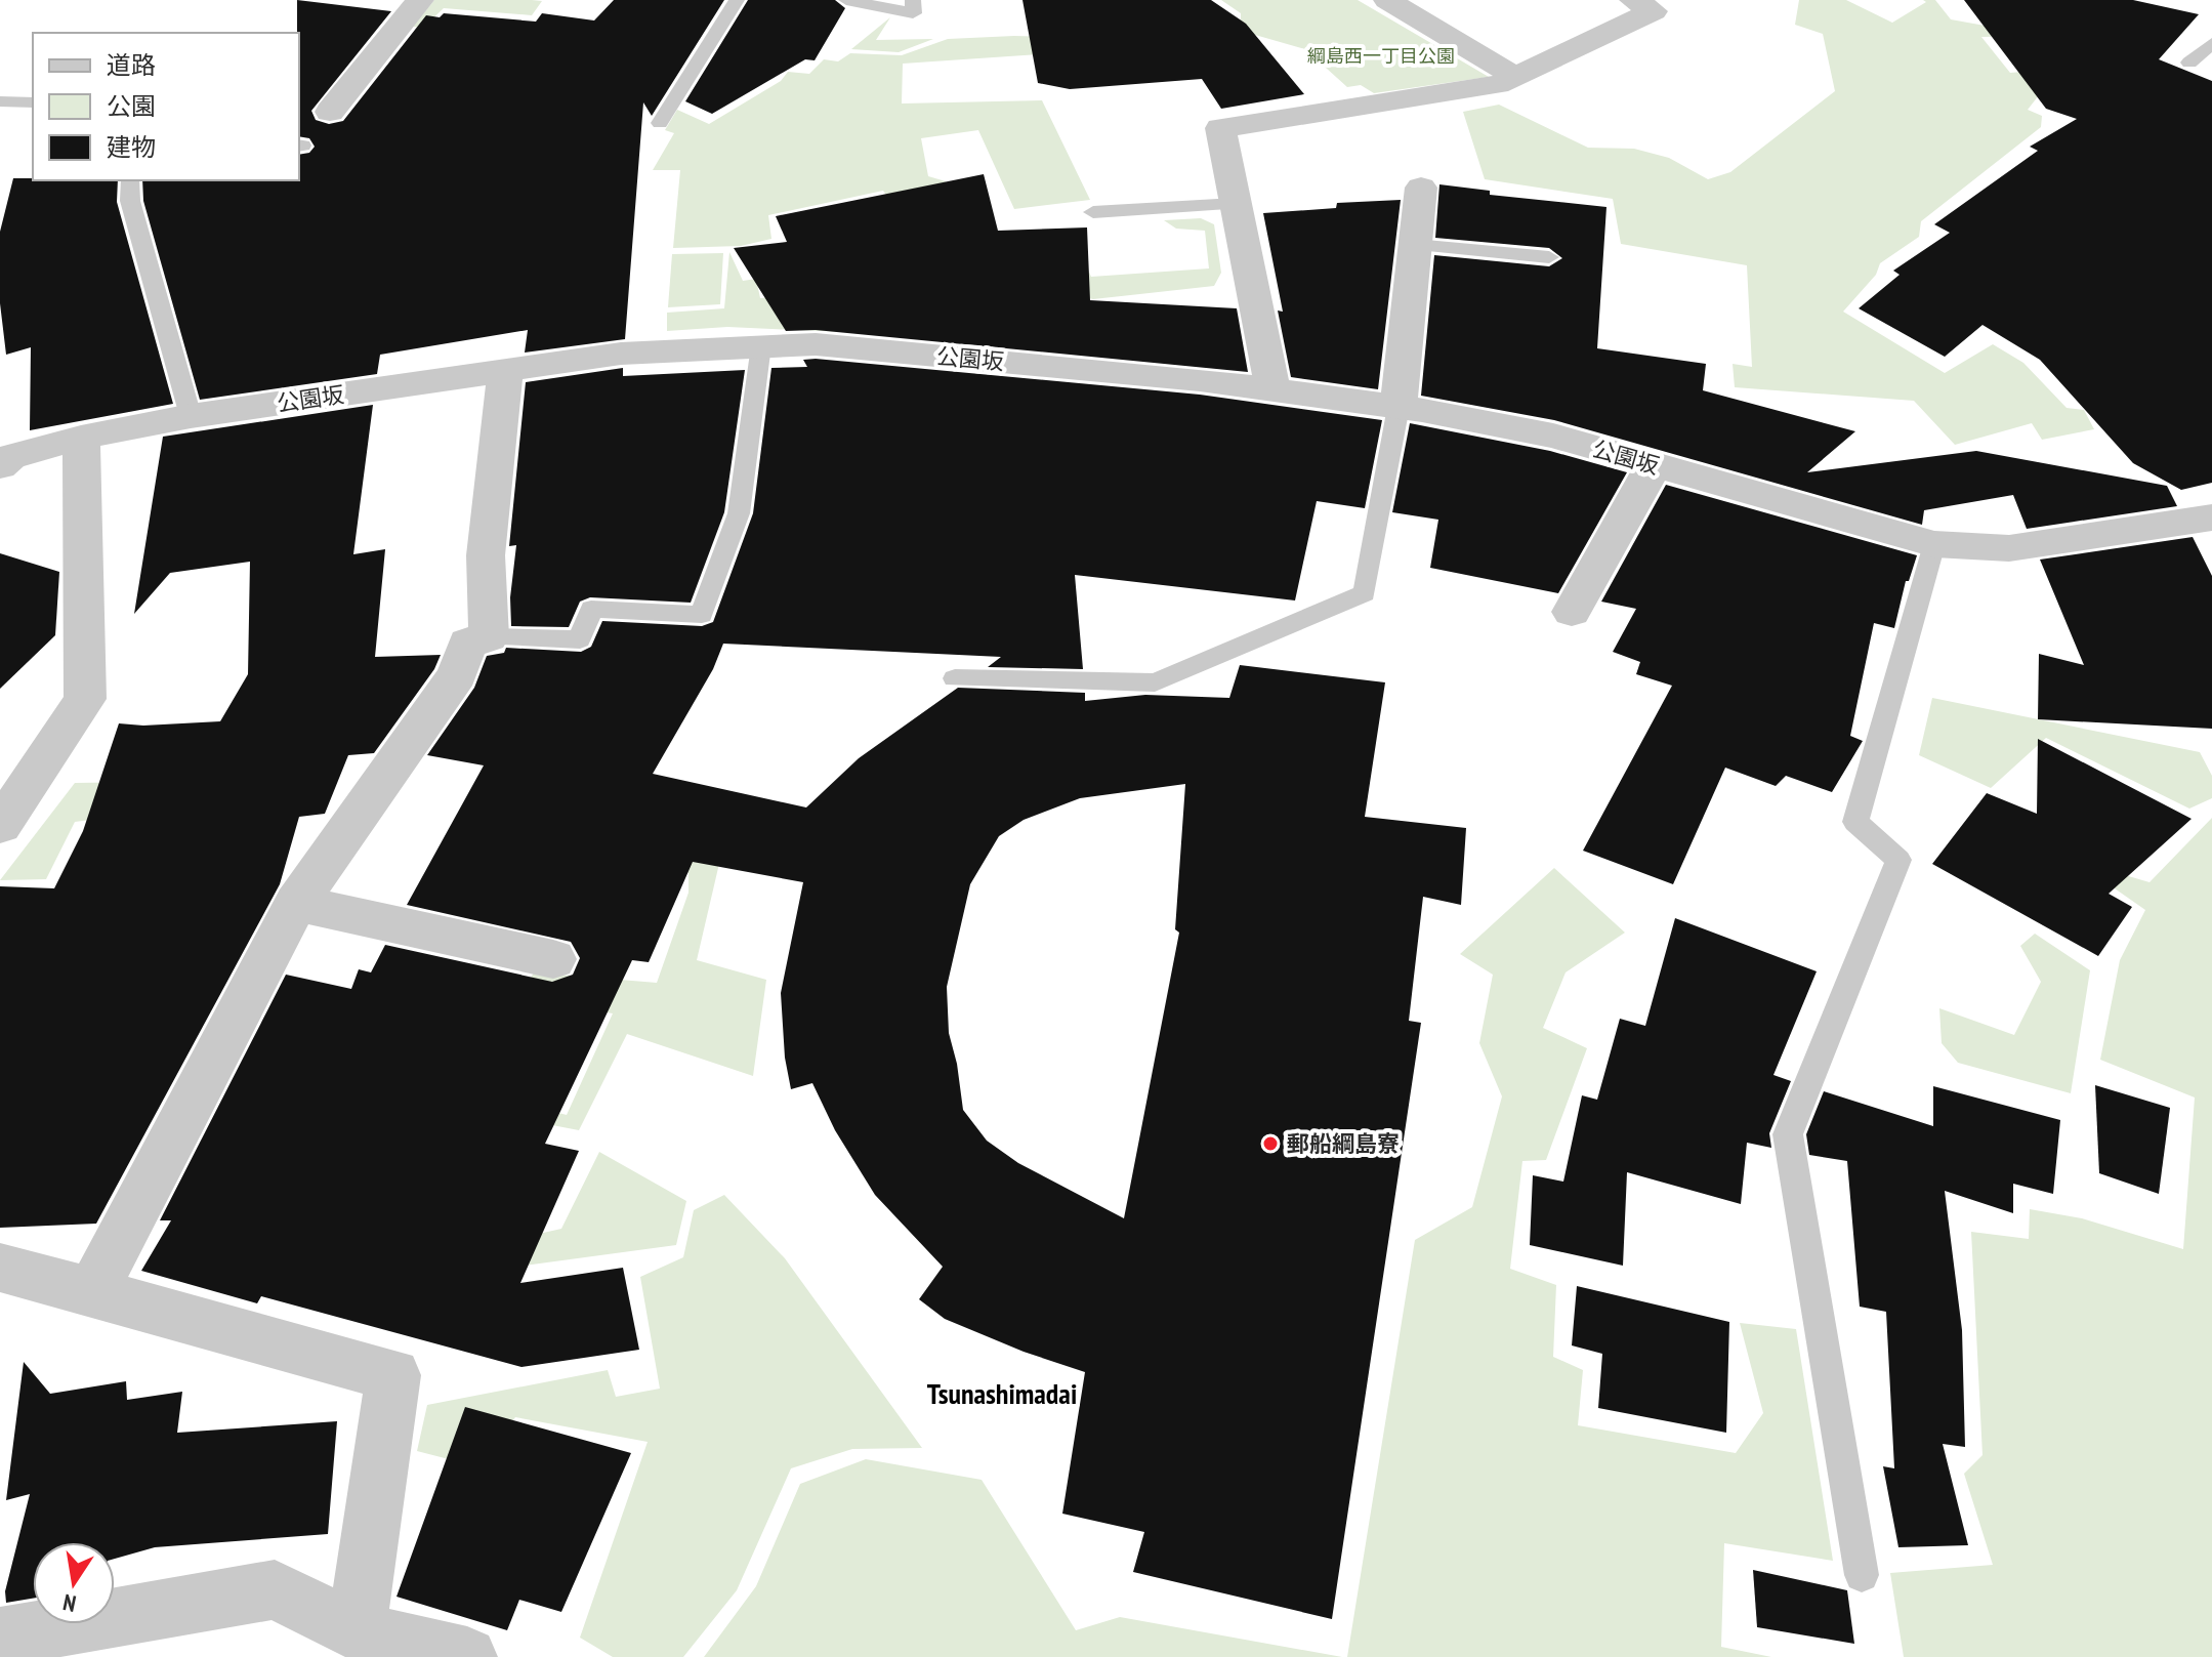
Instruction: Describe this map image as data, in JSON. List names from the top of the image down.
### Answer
{
  "streets": {
    "street": ["公園坂"]
  },
  "districts": ["Tsunashimadai"],
  "parks": ["綱島西一丁目公園"],
  "places": ["郵船綱島寮"],
  "legend": ["道路", "公園", "建物"],
  "north": "bottom"
}
